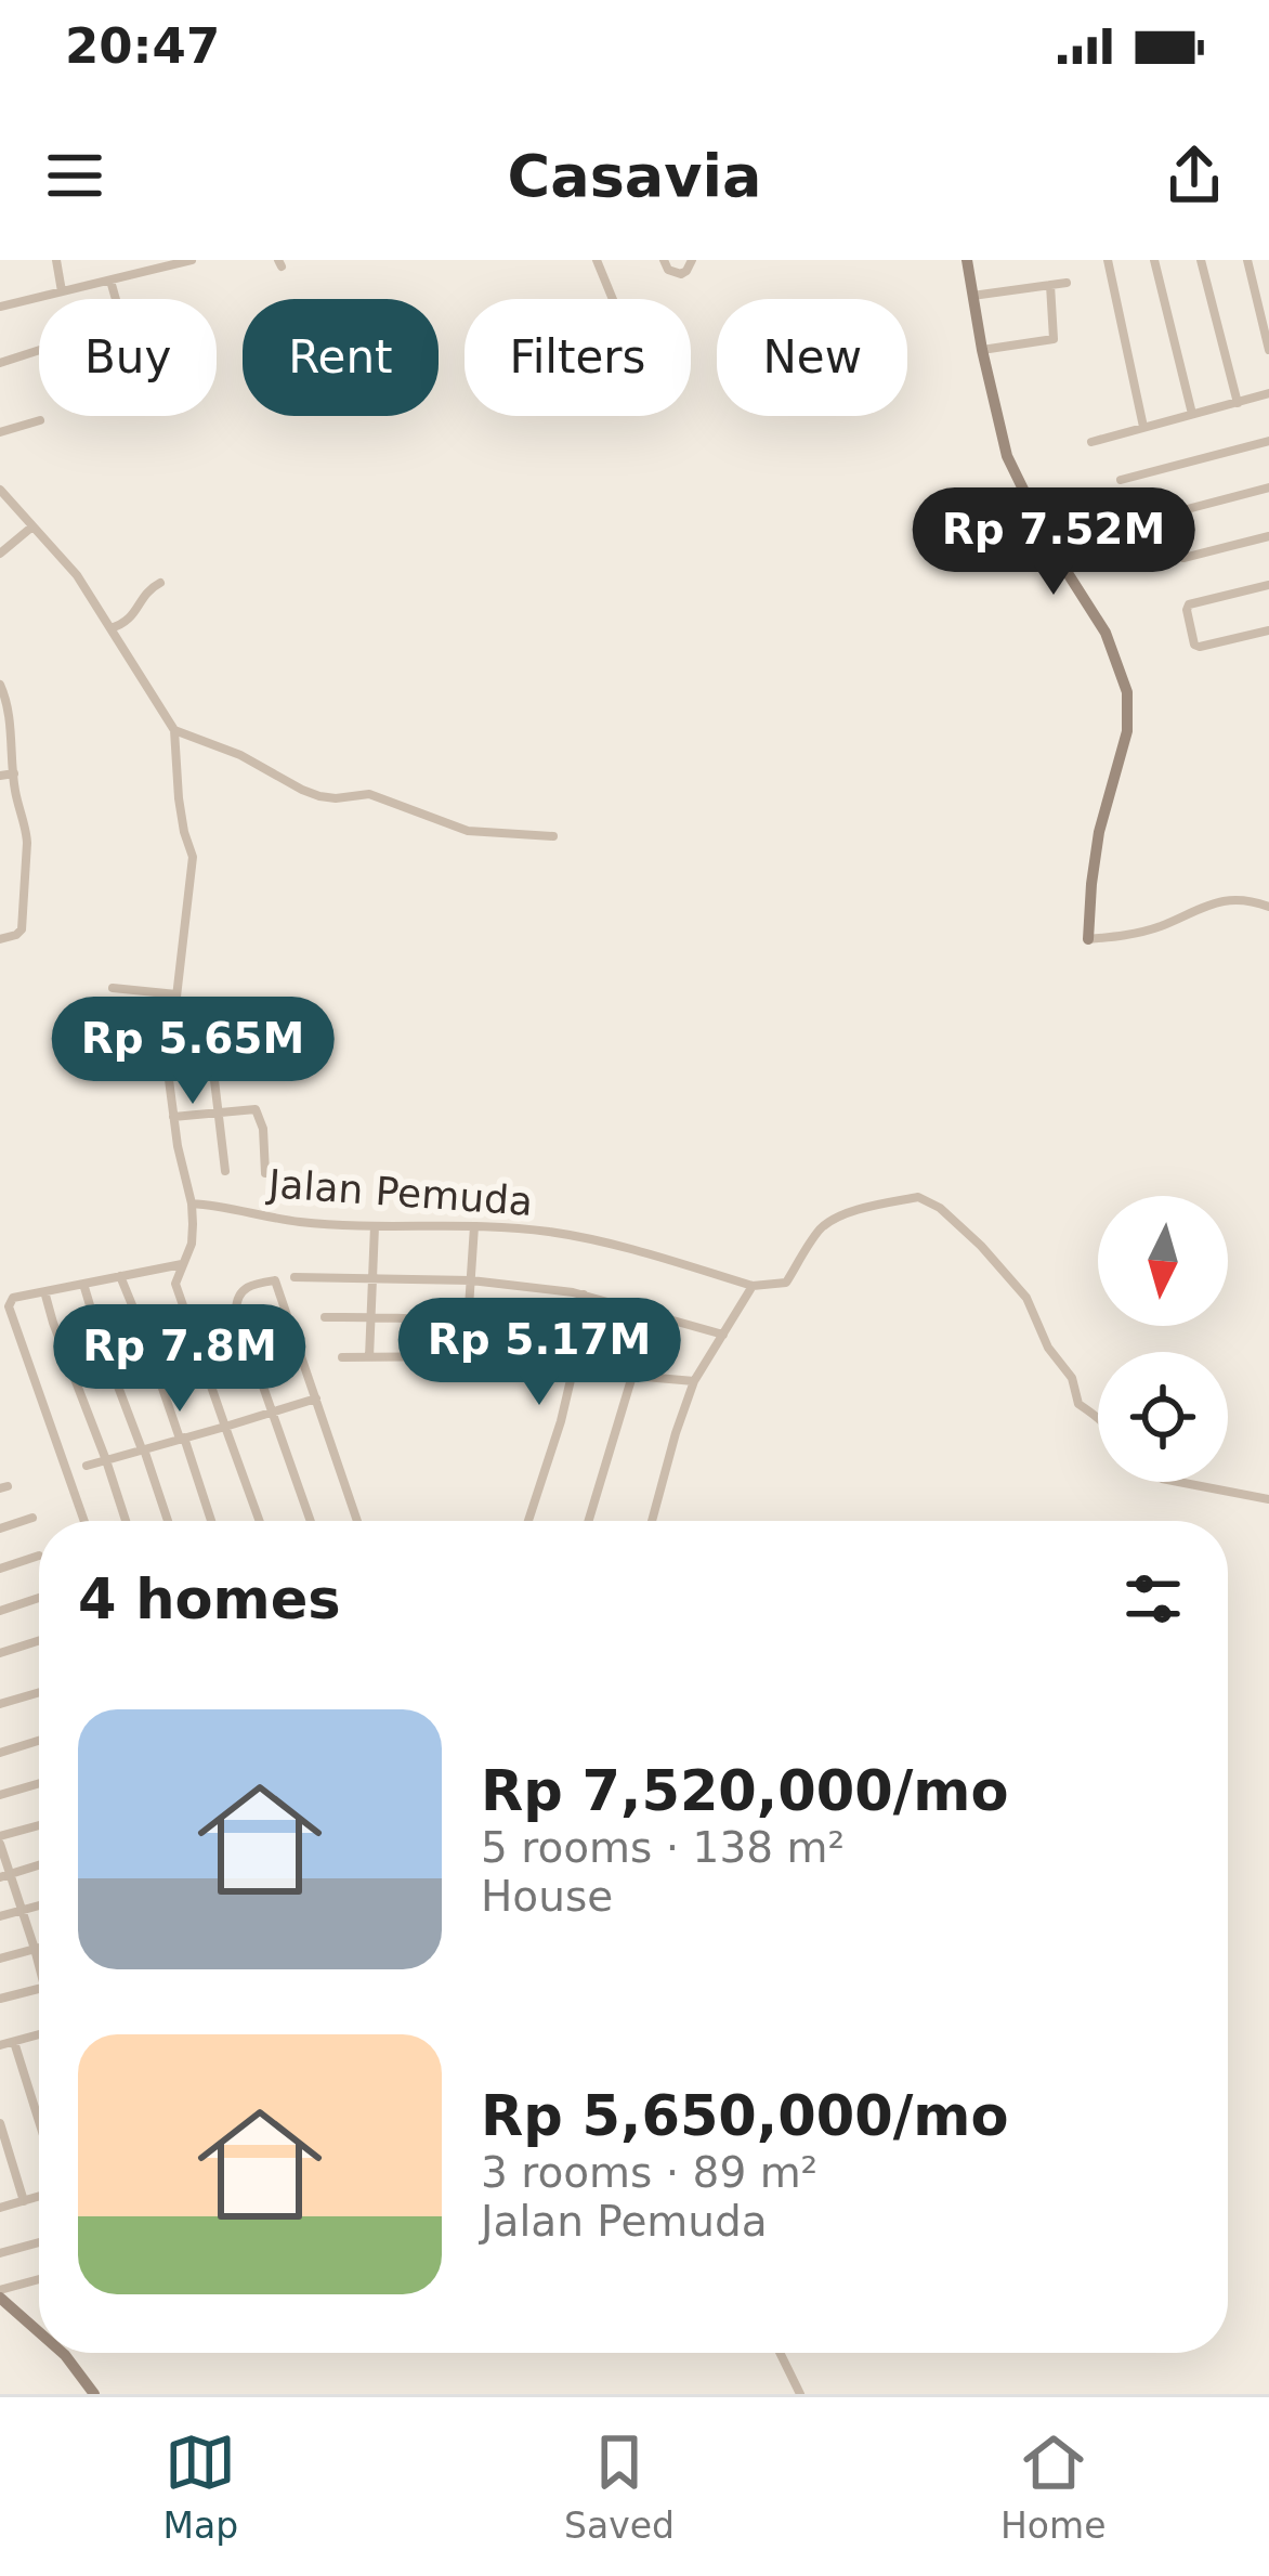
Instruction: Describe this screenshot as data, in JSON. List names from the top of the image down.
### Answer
{
  "streets": {
    "street": ["Jalan Pemuda"]
  },
  "north": "bottom",
  "page": {
    "status": "20:47",
    "header": "Casavia",
    "chip": [
      "Buy",
      "Rent",
      "Filters",
      "New"
    ],
    "price": [
      "Rp 7.52M",
      "Rp 5.65M",
      "Rp 5.17M",
      "Rp 7.8M"
    ],
    "heading": "4 homes",
    "list": [
      {
        "name": "Rp 7,520,000/mo",
        "note": "5 rooms · 138 m² · House"
      },
      {
        "name": "Rp 5,650,000/mo",
        "note": "3 rooms · 89 m² · Jalan Pemuda"
      }
    ],
    "tabs": ["Map", "Saved", "Home"]
  }
}
